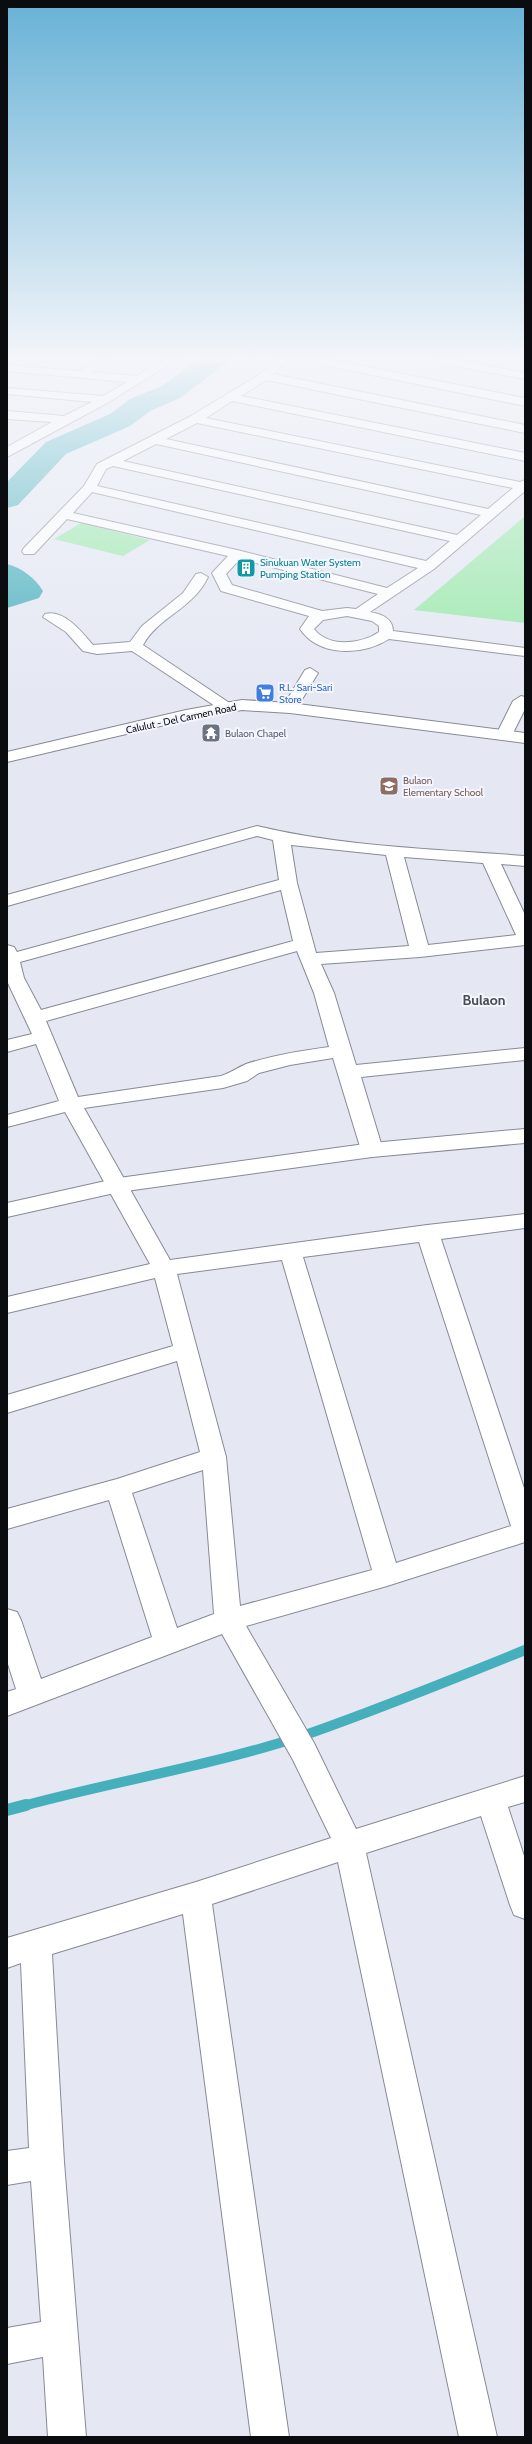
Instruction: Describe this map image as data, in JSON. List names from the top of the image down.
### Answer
{
  "streets": {
    "street": ["Calulut - Del Carmen Road"]
  },
  "districts": ["Bulaon"],
  "places": {
    "building": ["Sinukuan Water System Pumping Station"],
    "supermarket": ["R.L. Sari-Sari Store"],
    "temple": ["Bulaon Chapel"],
    "school or university": ["Bulaon Elementary School"]
  }
}
